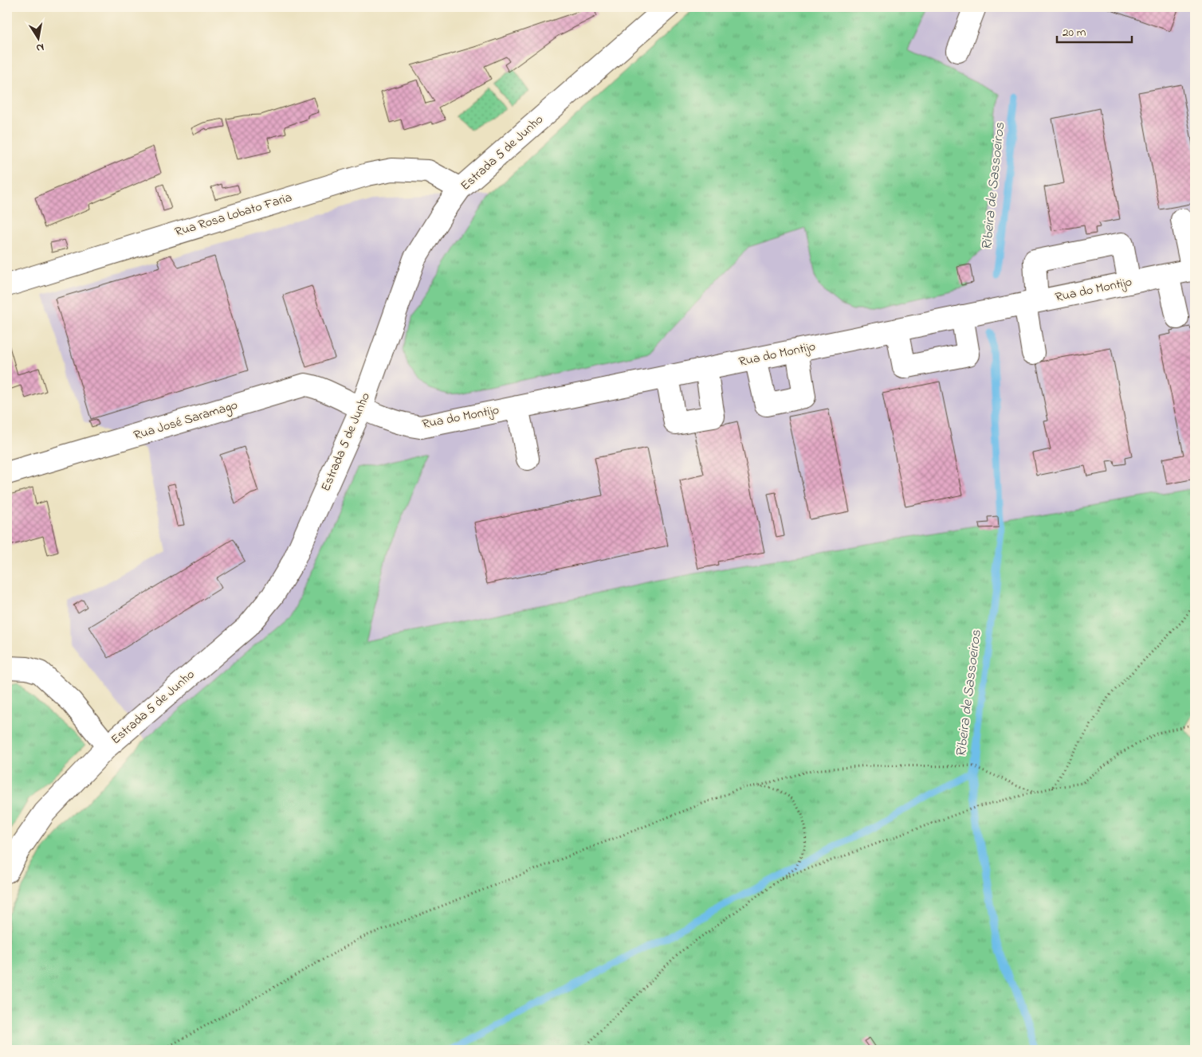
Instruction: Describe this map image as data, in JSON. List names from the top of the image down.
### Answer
{
  "streets": {
    "street": [
      "Estrada 5 de Junho",
      "Rua Rosa Lobato Faria",
      "Rua do Montijo",
      "Rua José Saramago"
    ]
  },
  "crossings": [
    ["Estrada 5 de Junho", "Rua Rosa Lobato Faria"],
    ["Estrada 5 de Junho", "Rua do Montijo"],
    ["Estrada 5 de Junho", "Rua José Saramago"],
    ["Rua do Montijo", "Rua José Saramago"]
  ],
  "water": ["Ribeira de Sassoeiros"],
  "scale_bar": "20 m",
  "north": "bottom"
}
